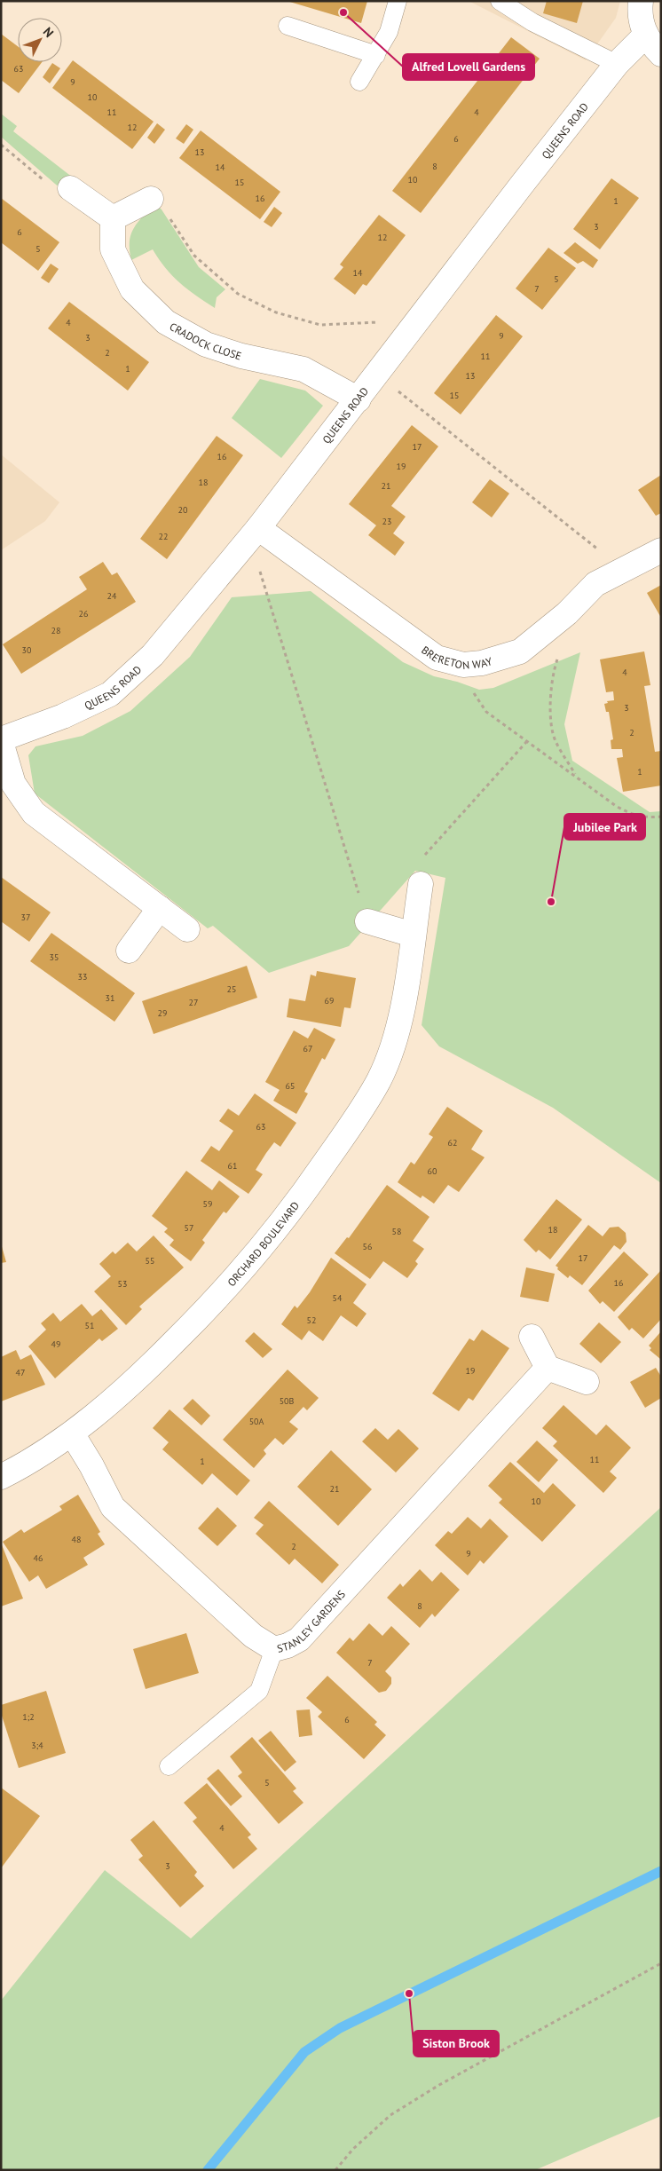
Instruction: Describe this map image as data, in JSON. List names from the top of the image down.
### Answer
{
  "streets": {
    "street": [
      "QUEENS ROAD",
      "CRADOCK CLOSE",
      "BRERETON WAY",
      "ORCHARD BOULEVARD",
      "STANLEY GARDENS"
    ]
  },
  "crossings": [
    ["QUEENS ROAD", "CRADOCK CLOSE"],
    ["QUEENS ROAD", "BRERETON WAY"],
    ["ORCHARD BOULEVARD", "STANLEY GARDENS"]
  ],
  "places": ["Alfred Lovell Gardens", "Jubilee Park", "Siston Brook"],
  "house_numbers": [
    "63",
    "9",
    "10",
    "11",
    "4",
    "12",
    "6",
    "13",
    "8",
    "14",
    "10",
    "15",
    "16",
    "1",
    "3",
    "6",
    "12",
    "5",
    "14",
    "5",
    "7",
    "4",
    "9",
    "3",
    "2",
    "11",
    "1",
    "13",
    "15",
    "17",
    "16",
    "19",
    "18",
    "21",
    "20",
    "23",
    "22",
    "24",
    "26",
    "28",
    "30",
    "4",
    "3",
    "2",
    "1",
    "37",
    "35",
    "33",
    "25",
    "31",
    "69",
    "27",
    "29",
    "67",
    "65",
    "63",
    "62",
    "61",
    "60",
    "59",
    "57",
    "18",
    "58",
    "56",
    "17",
    "55",
    "16",
    "53",
    "54",
    "52",
    "51",
    "49",
    "19",
    "47",
    "50B",
    "50A",
    "11",
    "1",
    "21",
    "10",
    "48",
    "2",
    "9",
    "46",
    "8",
    "7",
    "1;2",
    "6",
    "3;4",
    "5",
    "4",
    "3"
  ],
  "north": "top right"
}
